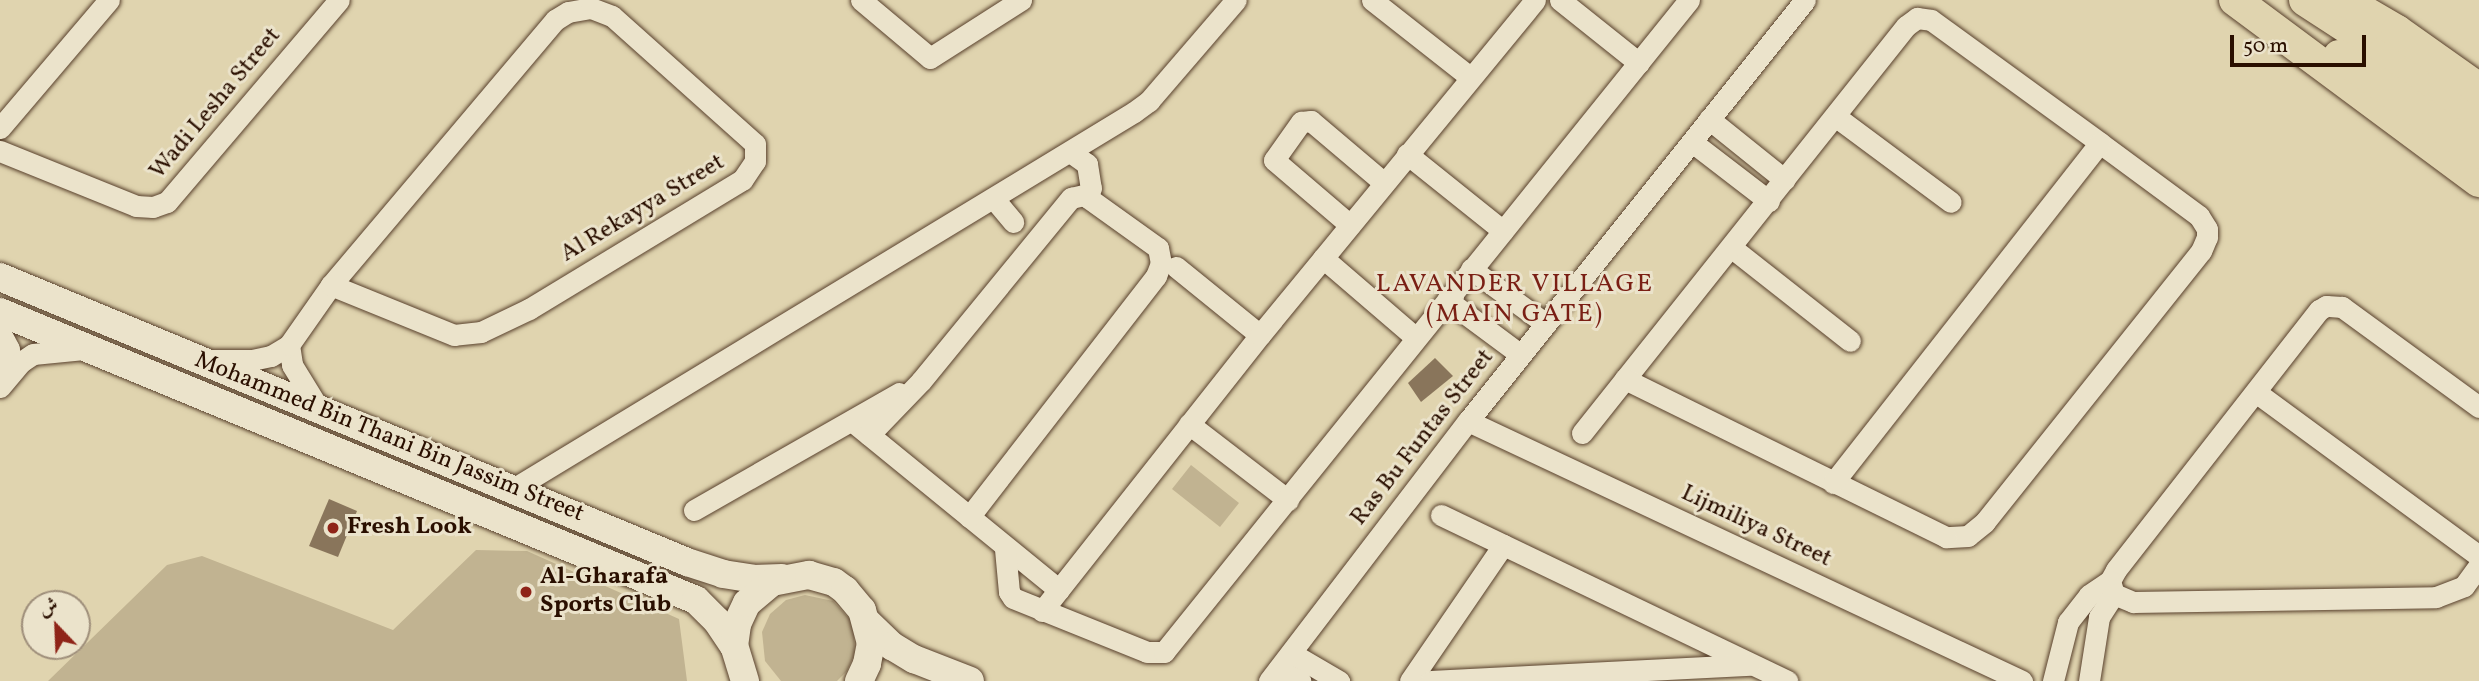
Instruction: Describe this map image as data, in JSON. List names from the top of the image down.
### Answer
{
  "streets": {
    "main road": ["Mohammed Bin Thani Bin Jassim Street"],
    "street": [
      "Wadi Lesha Street",
      "Al Rekayya Street",
      "Ras Bu Funtas Street",
      "Lijmiliya Street"
    ]
  },
  "crossings": [
    ["Ras Bu Funtas Street", "Lijmiliya Street"]
  ],
  "districts": ["LAVANDER VILLAGE (MAIN GATE)"],
  "places": ["Fresh Look", "Al-Gharafa Sports Club"],
  "scale_bar": "50 m",
  "north": "top left"
}
